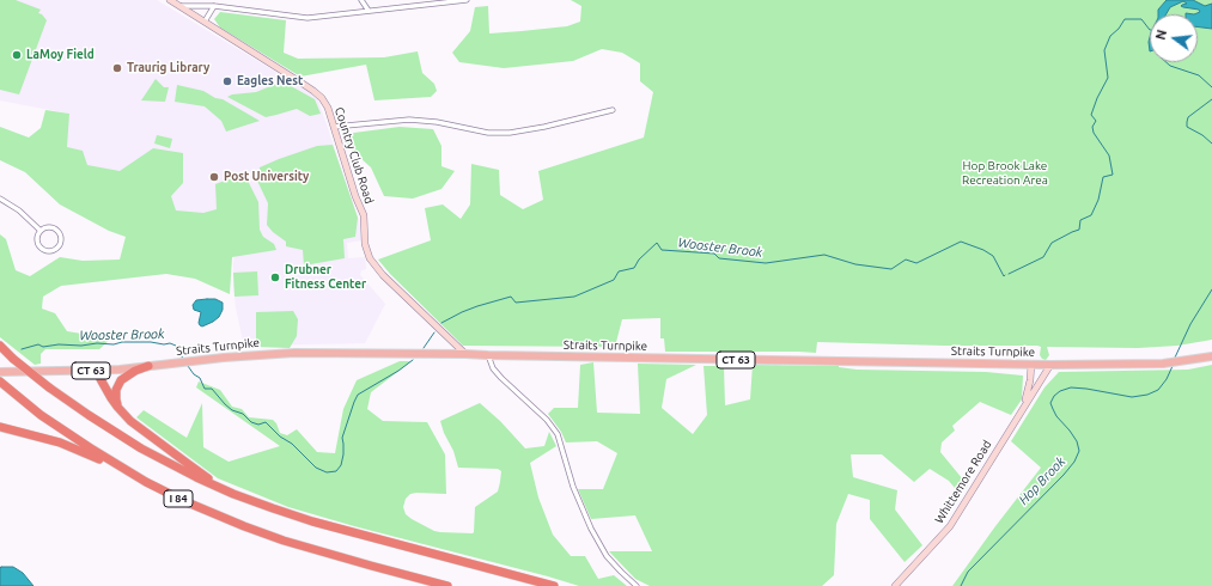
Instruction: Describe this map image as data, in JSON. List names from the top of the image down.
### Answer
{
  "streets": {
    "highway": ["I 84"],
    "main road": ["Straits Turnpike", "CT 63"],
    "street": ["Country Club Road", "Whittemore Road"]
  },
  "crossings": [
    ["Country Club Road", "Straits Turnpike"],
    ["Straits Turnpike", "Whittemore Road"]
  ],
  "water": ["Wooster Brook", "Hop Brook"],
  "parks": ["Hop Brook Lake Recreation Area"],
  "places": [
    "LaMoy Field",
    "Traurig Library",
    "Eagles Nest",
    "Post University",
    "Drubner Fitness Center"
  ],
  "north": "left"
}
